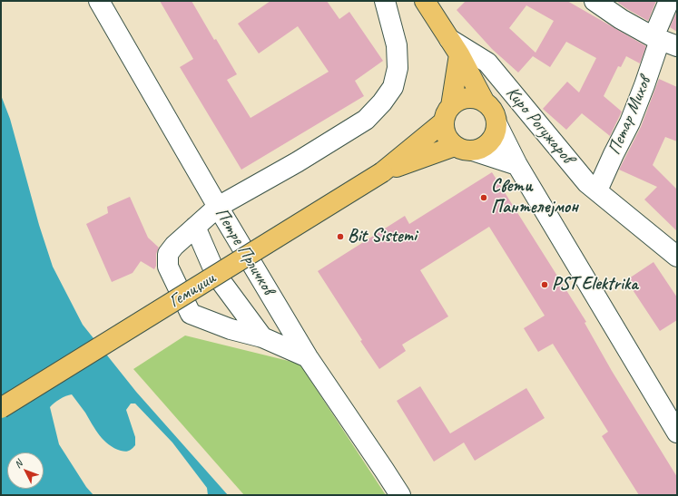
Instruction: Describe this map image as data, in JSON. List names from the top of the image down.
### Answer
{
  "streets": {
    "main road": ["Гемиџии"],
    "street": ["Петар Михов", "Киро Рогужаров", "Петре Прличков"]
  },
  "crossings": [
    ["Петар Михов", "Киро Рогужаров"]
  ],
  "places": ["Свети Пантелејмон", "Bit Sistemi", "PST Elektrika"],
  "north": "top left"
}
